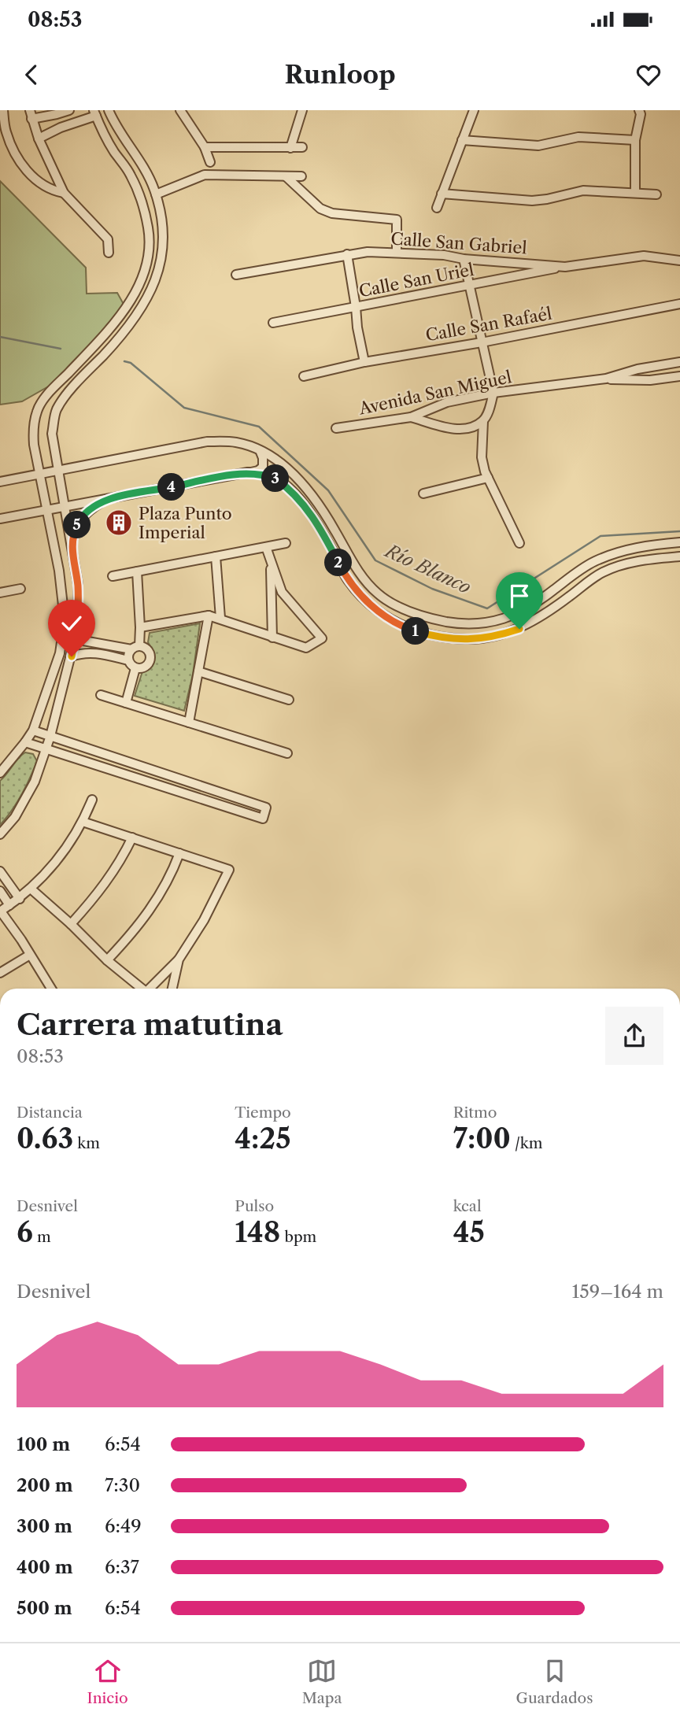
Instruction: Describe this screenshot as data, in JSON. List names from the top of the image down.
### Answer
{
  "streets": {
    "street": [
      "Calle San Gabriel",
      "Calle San Uriel",
      "Calle San Rafaél",
      "Avenida San Miguel"
    ]
  },
  "crossings": [
    ["Calle San Gabriel", "Calle San Uriel"]
  ],
  "water": ["Río Blanco"],
  "places": {
    "building": ["Plaza Punto Imperial"]
  },
  "page": {
    "status": "08:53",
    "header": "Runloop",
    "pins": [
      "3",
      "4",
      "5",
      "2",
      "1"
    ],
    "heading": ["Carrera matutina", "08:53"],
    "stats": [
      ["Distancia", "0.63 km"],
      ["Tiempo", "4:25"],
      ["Ritmo", "7:00 /km"],
      ["Desnivel", "6 m"],
      ["Pulso", "148 bpm"],
      ["kcal", "45"]
    ],
    "chart": ["Desnivel", "159–164 m"],
    "list": [
      {
        "name": "100 m",
        "note": "6:54"
      },
      {
        "name": "200 m",
        "note": "7:30"
      },
      {
        "name": "300 m",
        "note": "6:49"
      },
      {
        "name": "400 m",
        "note": "6:37"
      },
      {
        "name": "500 m",
        "note": "6:54"
      }
    ],
    "tabs": ["Inicio", "Mapa", "Guardados"]
  }
}
